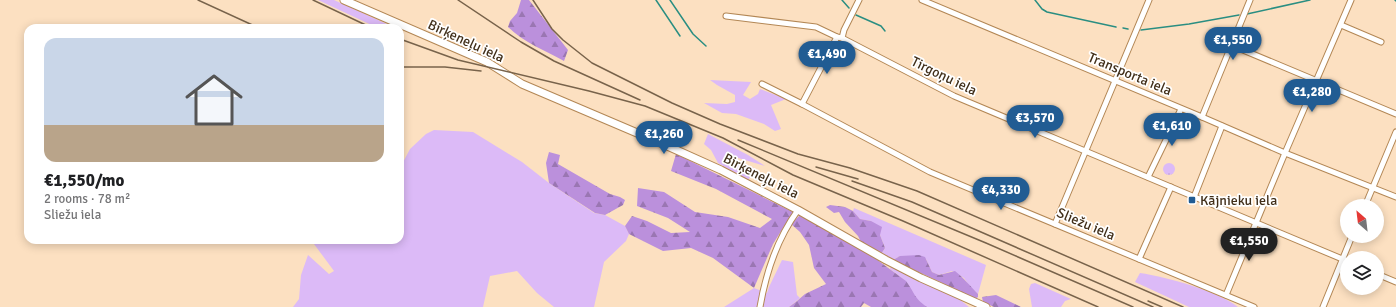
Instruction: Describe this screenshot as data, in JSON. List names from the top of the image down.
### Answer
{
  "streets": {
    "main road": ["Birķeneļu iela"],
    "street": ["Transporta iela", "Tirgoņu iela", "Sliežu iela"]
  },
  "places": {
    "transit": ["Kājnieku iela"]
  },
  "north": "top left",
  "page": {
    "list": [
      {
        "name": "€1,550/mo",
        "note": "2 rooms · 78 m² · Sliežu iela"
      }
    ],
    "price": [
      "€1,550",
      "€1,490",
      "€1,280",
      "€3,570",
      "€1,610",
      "€1,260",
      "€4,330",
      "€1,550"
    ]
  }
}
